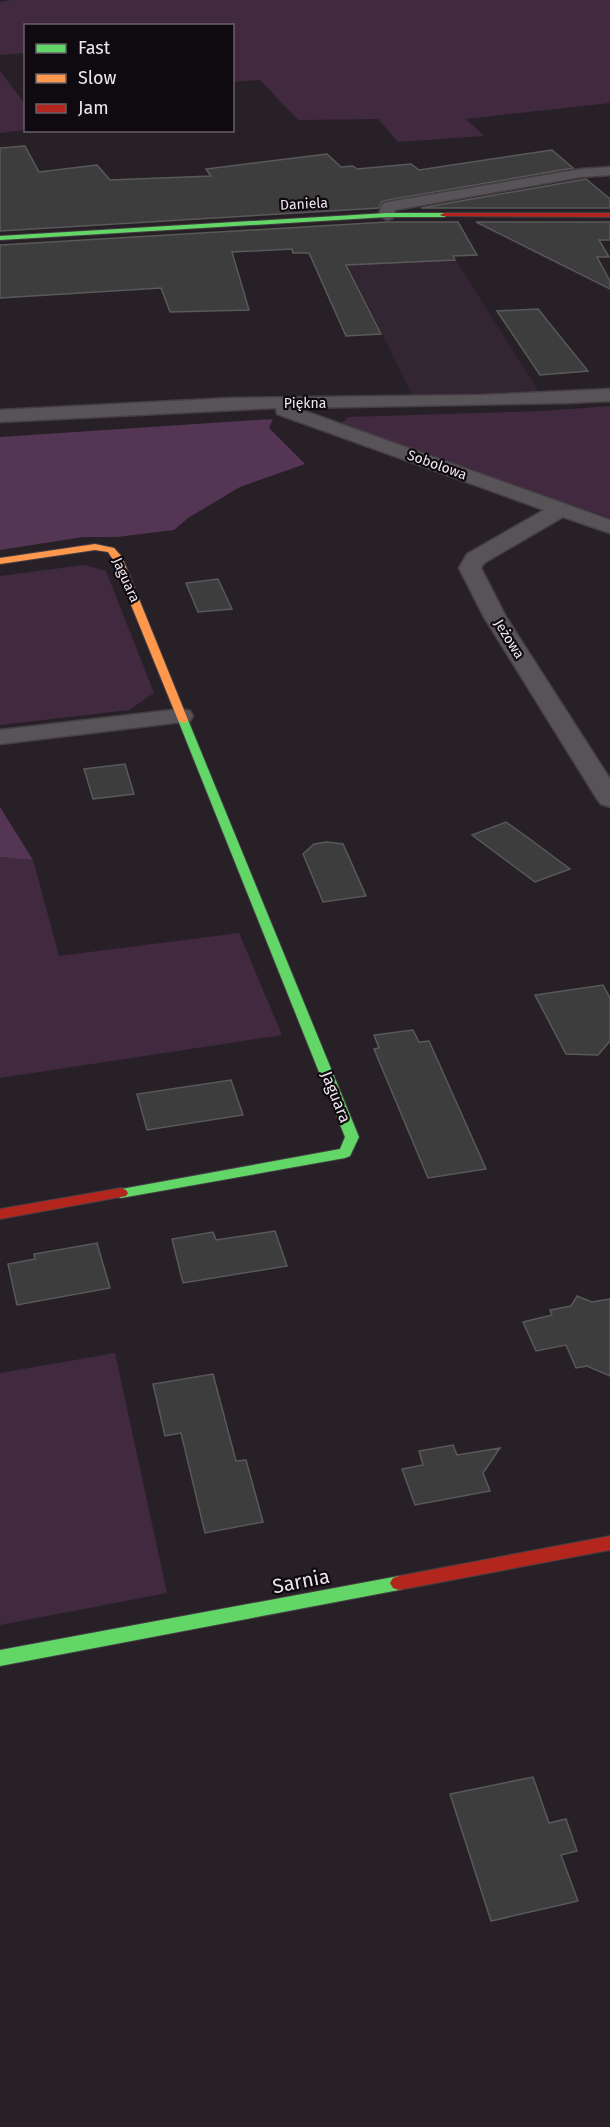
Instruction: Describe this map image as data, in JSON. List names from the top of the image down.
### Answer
{
  "streets": {
    "street": [
      "Daniela",
      "Piękna",
      "Sobolowa",
      "Jaguara",
      "Jeżowa",
      "Sarnia"
    ]
  },
  "crossings": [
    ["Piękna", "Sobolowa"],
    ["Sobolowa", "Jeżowa"]
  ],
  "legend": ["Fast", "Slow", "Jam"]
}
